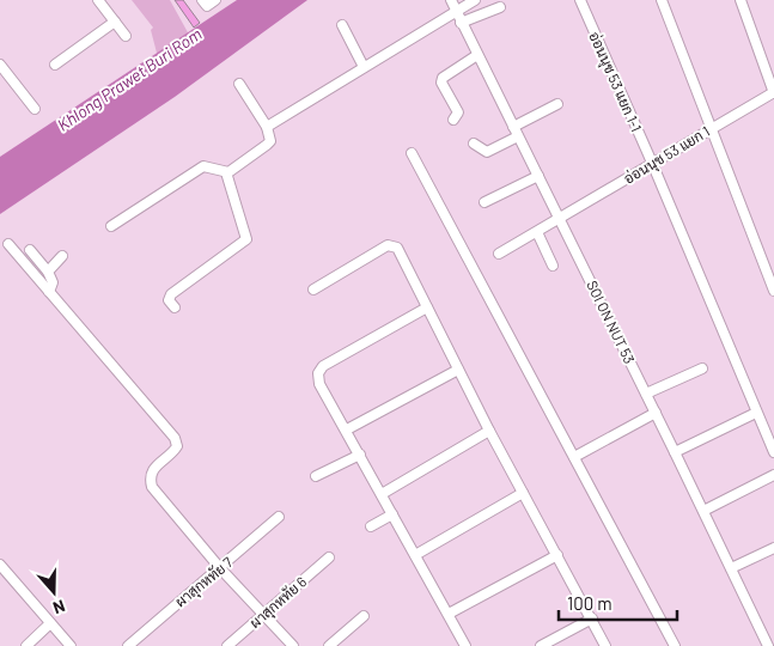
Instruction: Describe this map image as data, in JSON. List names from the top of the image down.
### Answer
{
  "streets": {
    "street": [
      "อ่อนนุช 53 แยก 1-1",
      "อ่อนนุช 53 แยก 1",
      "SOI ON NUT 53",
      "ผาสุกหทัย 7",
      "ผาสุกหทัย 6"
    ]
  },
  "crossings": [
    ["อ่อนนุช 53 แยก 1-1", "อ่อนนุช 53 แยก 1"],
    ["อ่อนนุช 53 แยก 1", "SOI ON NUT 53"]
  ],
  "water": ["Khlong Prawet Buri Rom"],
  "scale_bar": "100 m",
  "north": "bottom"
}
